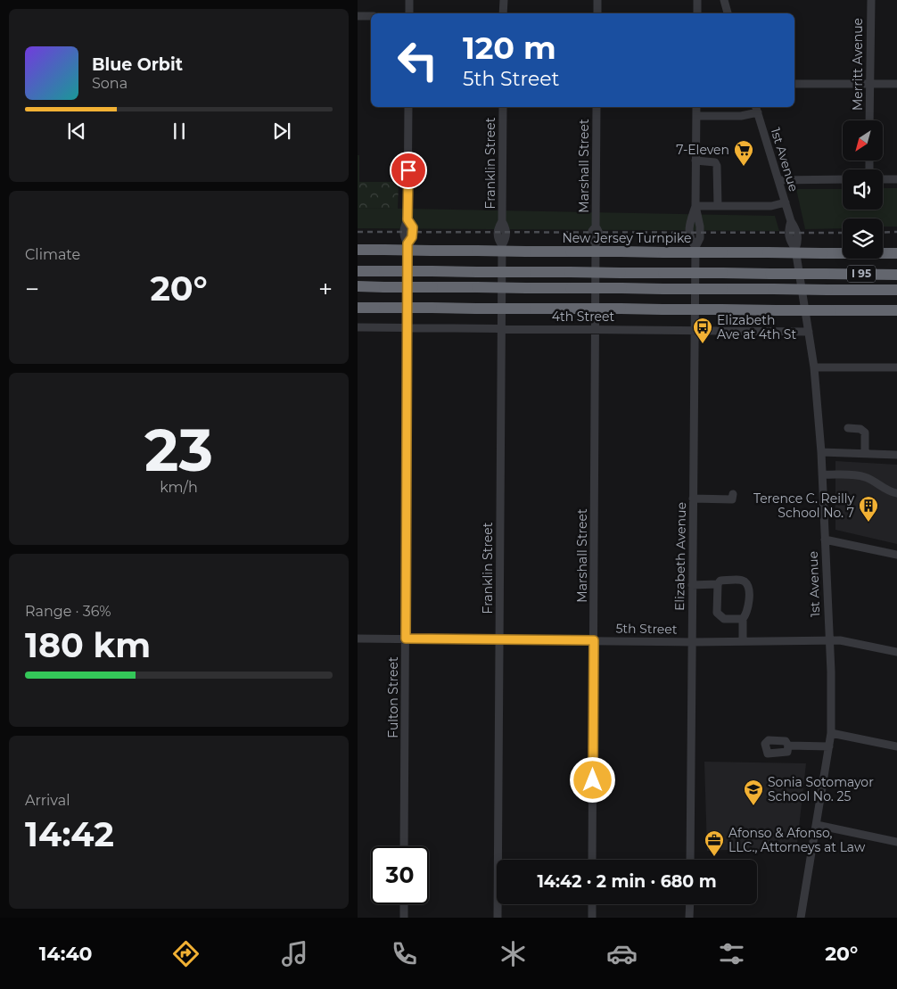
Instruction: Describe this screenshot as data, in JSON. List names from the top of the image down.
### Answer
{
  "streets": {
    "highway": ["New Jersey Turnpike", "I 95"],
    "street": [
      "Merritt Avenue",
      "1st Avenue",
      "Franklin Street",
      "Marshall Street",
      "4th Street",
      "Elizabeth Avenue",
      "5th Street",
      "Fulton Street"
    ]
  },
  "crossings": [
    ["1st Avenue", "4th Street"],
    ["1st Avenue", "5th Street"],
    ["Franklin Street", "4th Street"],
    ["Franklin Street", "5th Street"],
    ["Marshall Street", "4th Street"],
    ["Marshall Street", "5th Street"],
    ["4th Street", "Elizabeth Avenue"],
    ["4th Street", "Fulton Street"],
    ["Elizabeth Avenue", "5th Street"],
    ["5th Street", "Fulton Street"]
  ],
  "places": {
    "supermarket": ["7-Eleven"],
    "bus stop": ["Elizabeth Ave at 4th St"],
    "building": ["Terence C. Reilly School No. 7"],
    "school or university": ["Sonia Sotomayor School No. 25"],
    "office": ["Afonso & Afonso, LLC., Attorneys at Law"]
  },
  "north": "bottom left",
  "page": {
    "turn": ["120 m", "5th Street"],
    "song": ["Blue Orbit", "Sona"],
    "tile": [
      "Climate",
      ["23", "km/h"],
      ["Range · 36%", "180 km"],
      ["Arrival", "14:42"]
    ],
    "heat": ["−", "20°", "+"],
    "limit": "30",
    "trip": "14:42 · 2 min · 680 m",
    "tabs": ["14:40", "20°"]
  }
}
